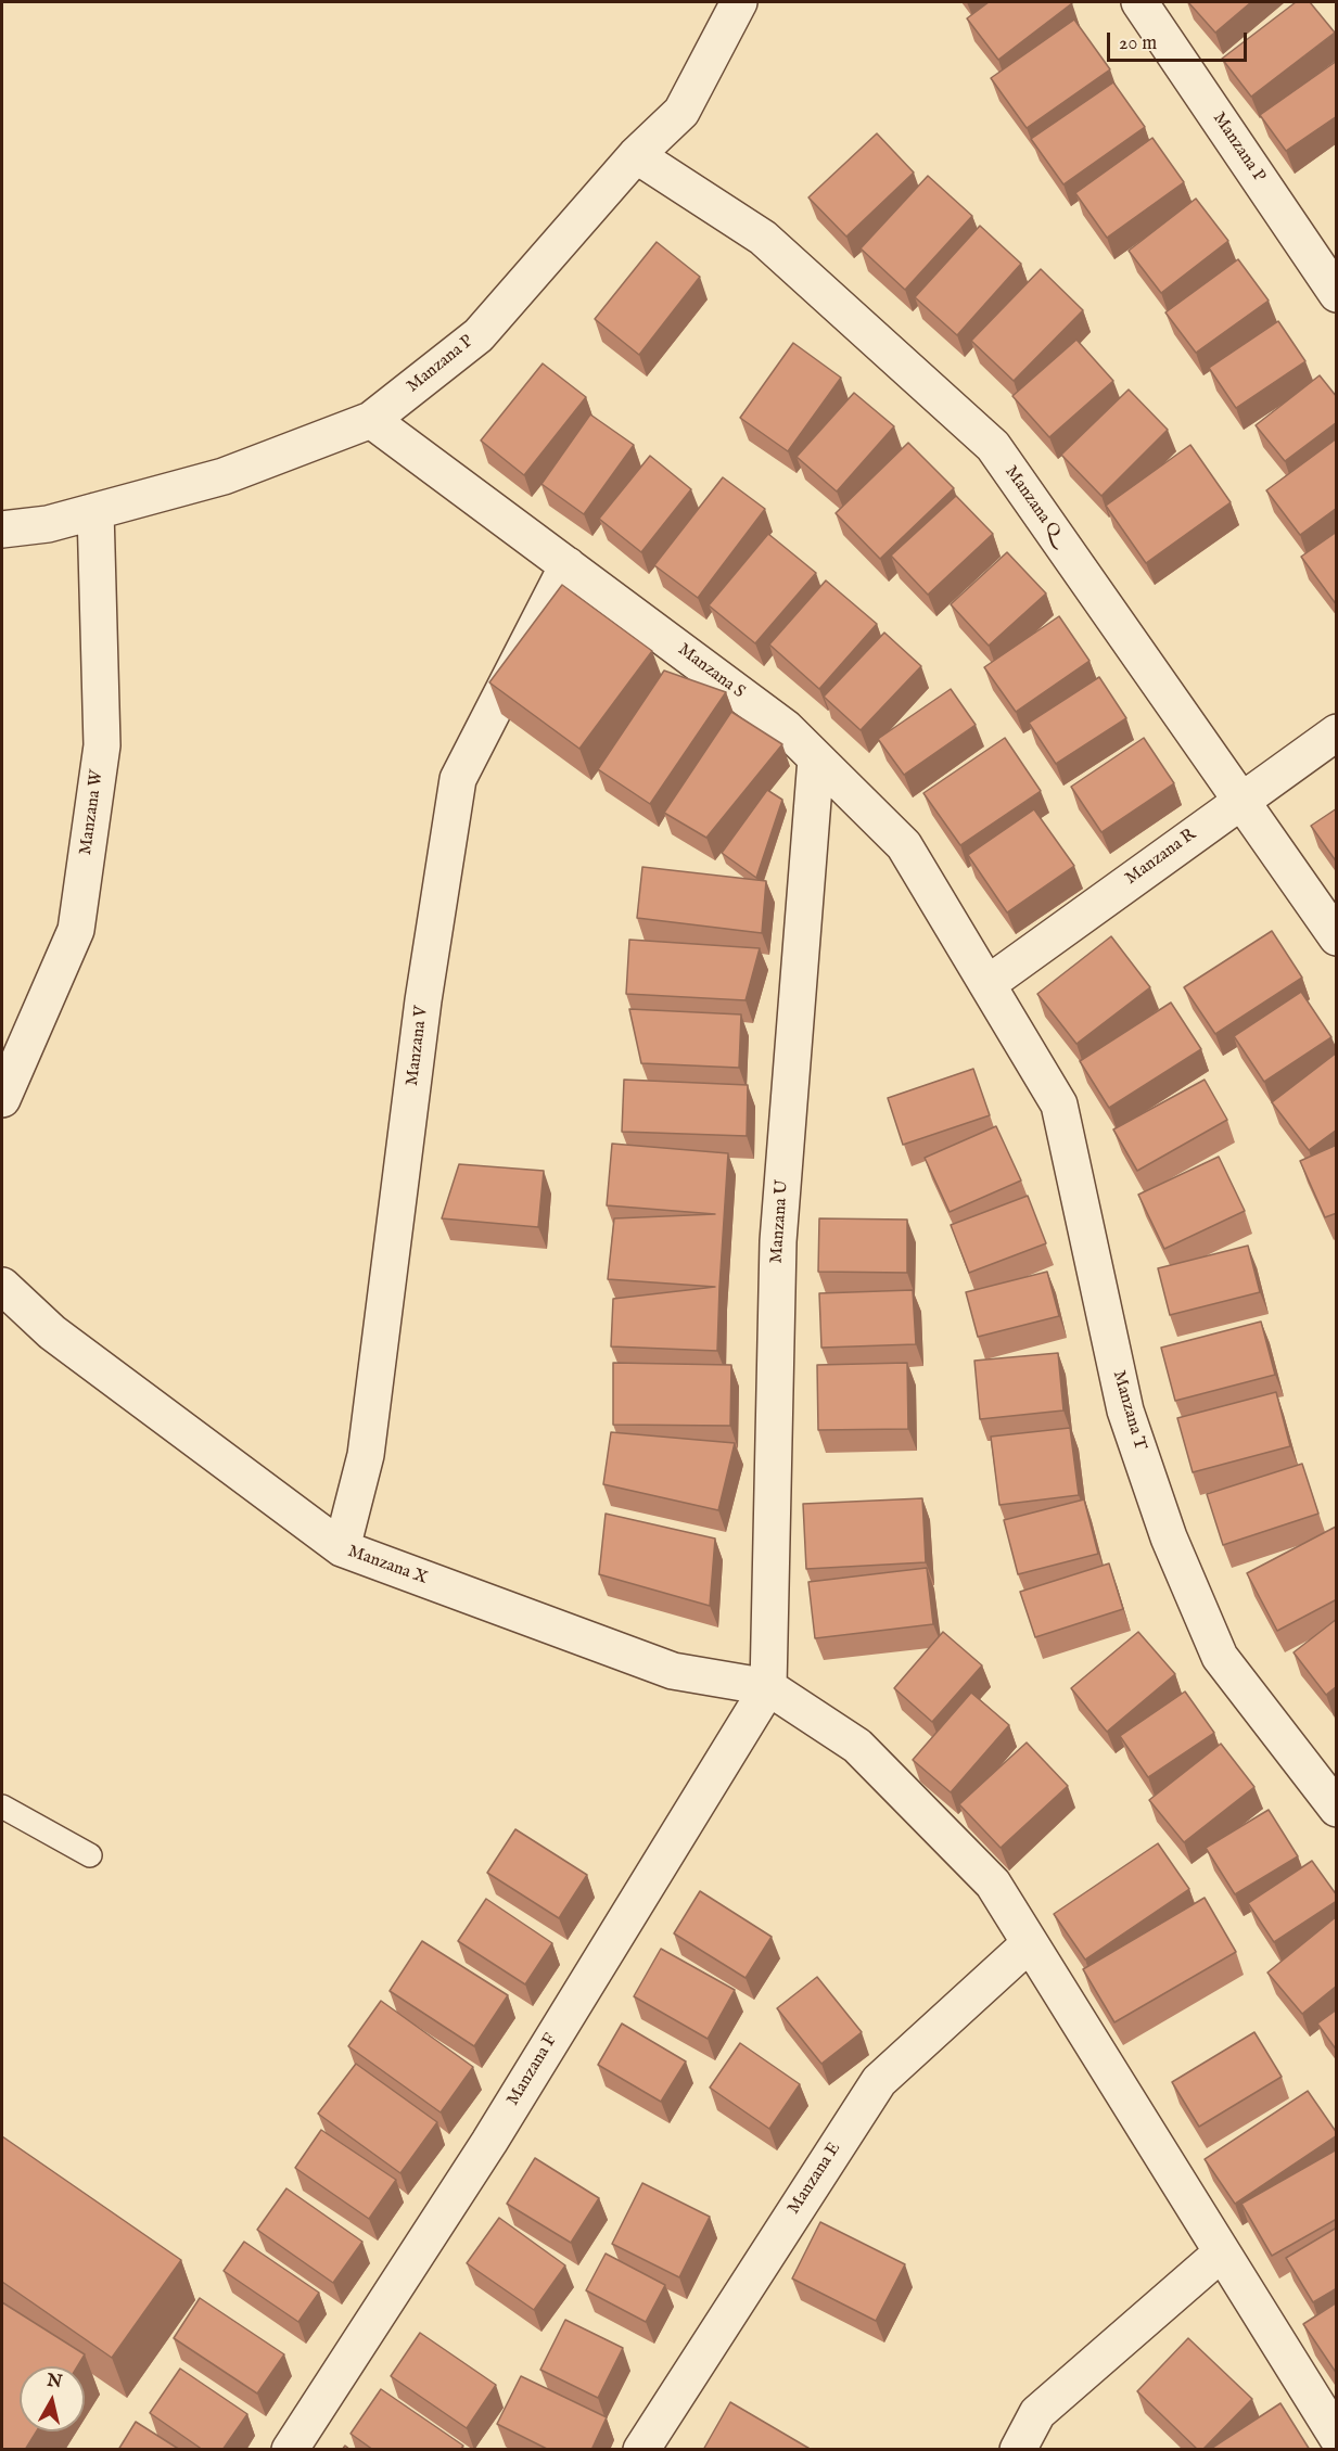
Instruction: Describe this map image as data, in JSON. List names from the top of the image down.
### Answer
{
  "streets": {
    "street": [
      "Manzana P",
      "Manzana Q",
      "Manzana S",
      "Manzana W",
      "Manzana R",
      "Manzana V",
      "Manzana U",
      "Manzana T",
      "Manzana X",
      "Manzana F",
      "Manzana E"
    ]
  },
  "crossings": [
    ["Manzana P", "Manzana Q"],
    ["Manzana P", "Manzana S"],
    ["Manzana P", "Manzana W"],
    ["Manzana Q", "Manzana R"],
    ["Manzana S", "Manzana R"],
    ["Manzana S", "Manzana V"],
    ["Manzana S", "Manzana U"],
    ["Manzana S", "Manzana T"],
    ["Manzana R", "Manzana T"],
    ["Manzana V", "Manzana X"],
    ["Manzana U", "Manzana X"],
    ["Manzana U", "Manzana F"],
    ["Manzana X", "Manzana F"]
  ],
  "scale_bar": "20 m",
  "north": "top"
}
